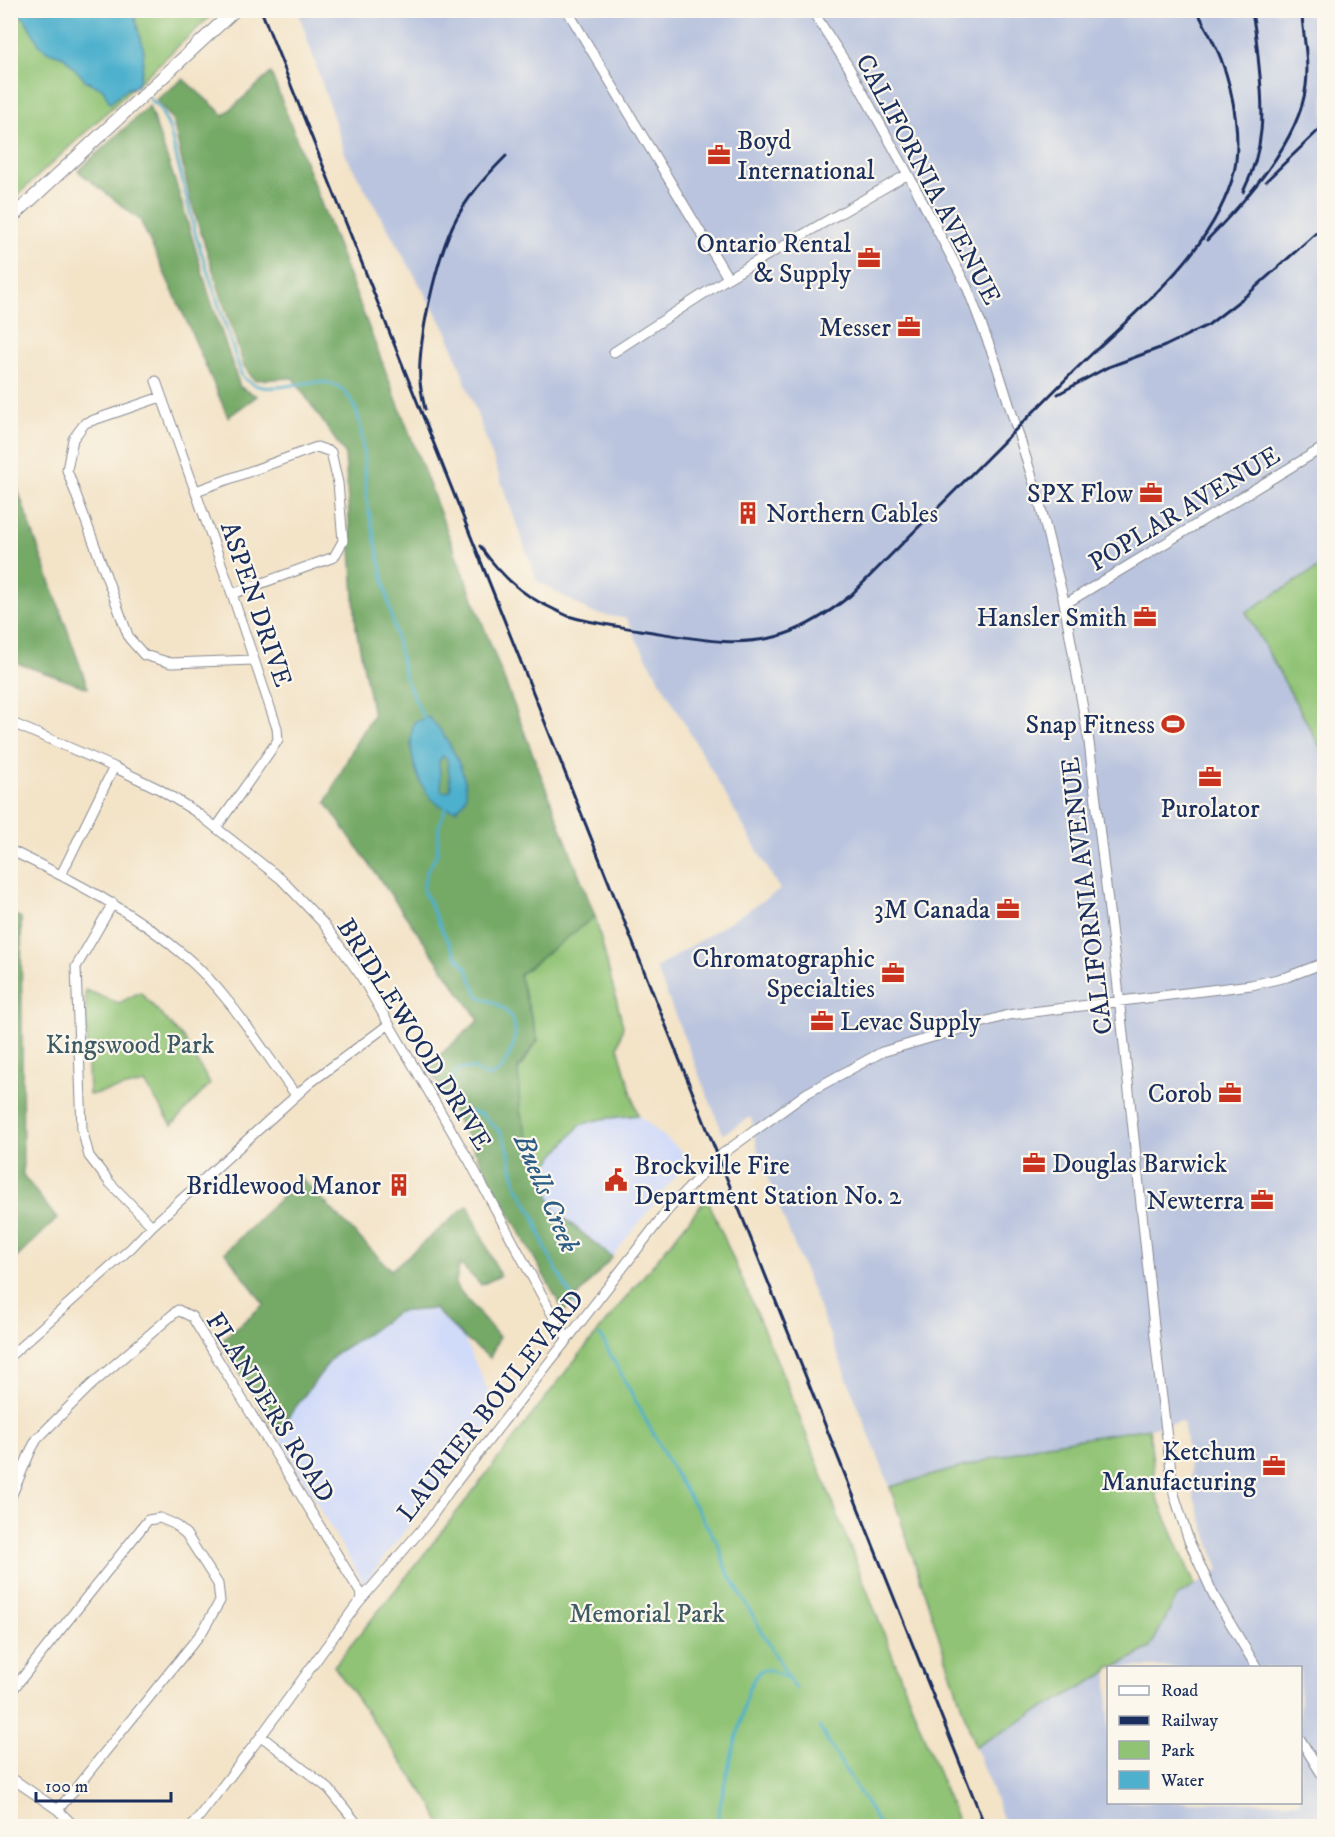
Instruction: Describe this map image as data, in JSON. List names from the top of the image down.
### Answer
{
  "streets": {
    "street": [
      "CALIFORNIA AVENUE",
      "POPLAR AVENUE",
      "ASPEN DRIVE",
      "BRIDLEWOOD DRIVE",
      "LAURIER BOULEVARD",
      "FLANDERS ROAD"
    ]
  },
  "crossings": [
    ["CALIFORNIA AVENUE", "POPLAR AVENUE"],
    ["CALIFORNIA AVENUE", "LAURIER BOULEVARD"],
    ["ASPEN DRIVE", "BRIDLEWOOD DRIVE"],
    ["BRIDLEWOOD DRIVE", "LAURIER BOULEVARD"],
    ["LAURIER BOULEVARD", "FLANDERS ROAD"]
  ],
  "water": ["Buells Creek"],
  "parks": ["Kingswood Park", "Memorial Park"],
  "places": {
    "office": [
      "Boyd International",
      "Ontario Rental & Supply",
      "Messer",
      "SPX Flow",
      "Hansler Smith",
      "Purolator",
      "3M Canada",
      "Chromatographic Specialties",
      "Levac Supply",
      "Corob",
      "Douglas Barwick",
      "Newterra",
      "Ketchum Manufacturing"
    ],
    "building": ["Northern Cables", "Bridlewood Manor"],
    "sports": ["Snap Fitness"],
    "public building": ["Brockville Fire Department Station No. 2"]
  },
  "legend": [
    "Road",
    "Railway",
    "Park",
    "Water"
  ],
  "scale_bar": "100 m"
}
